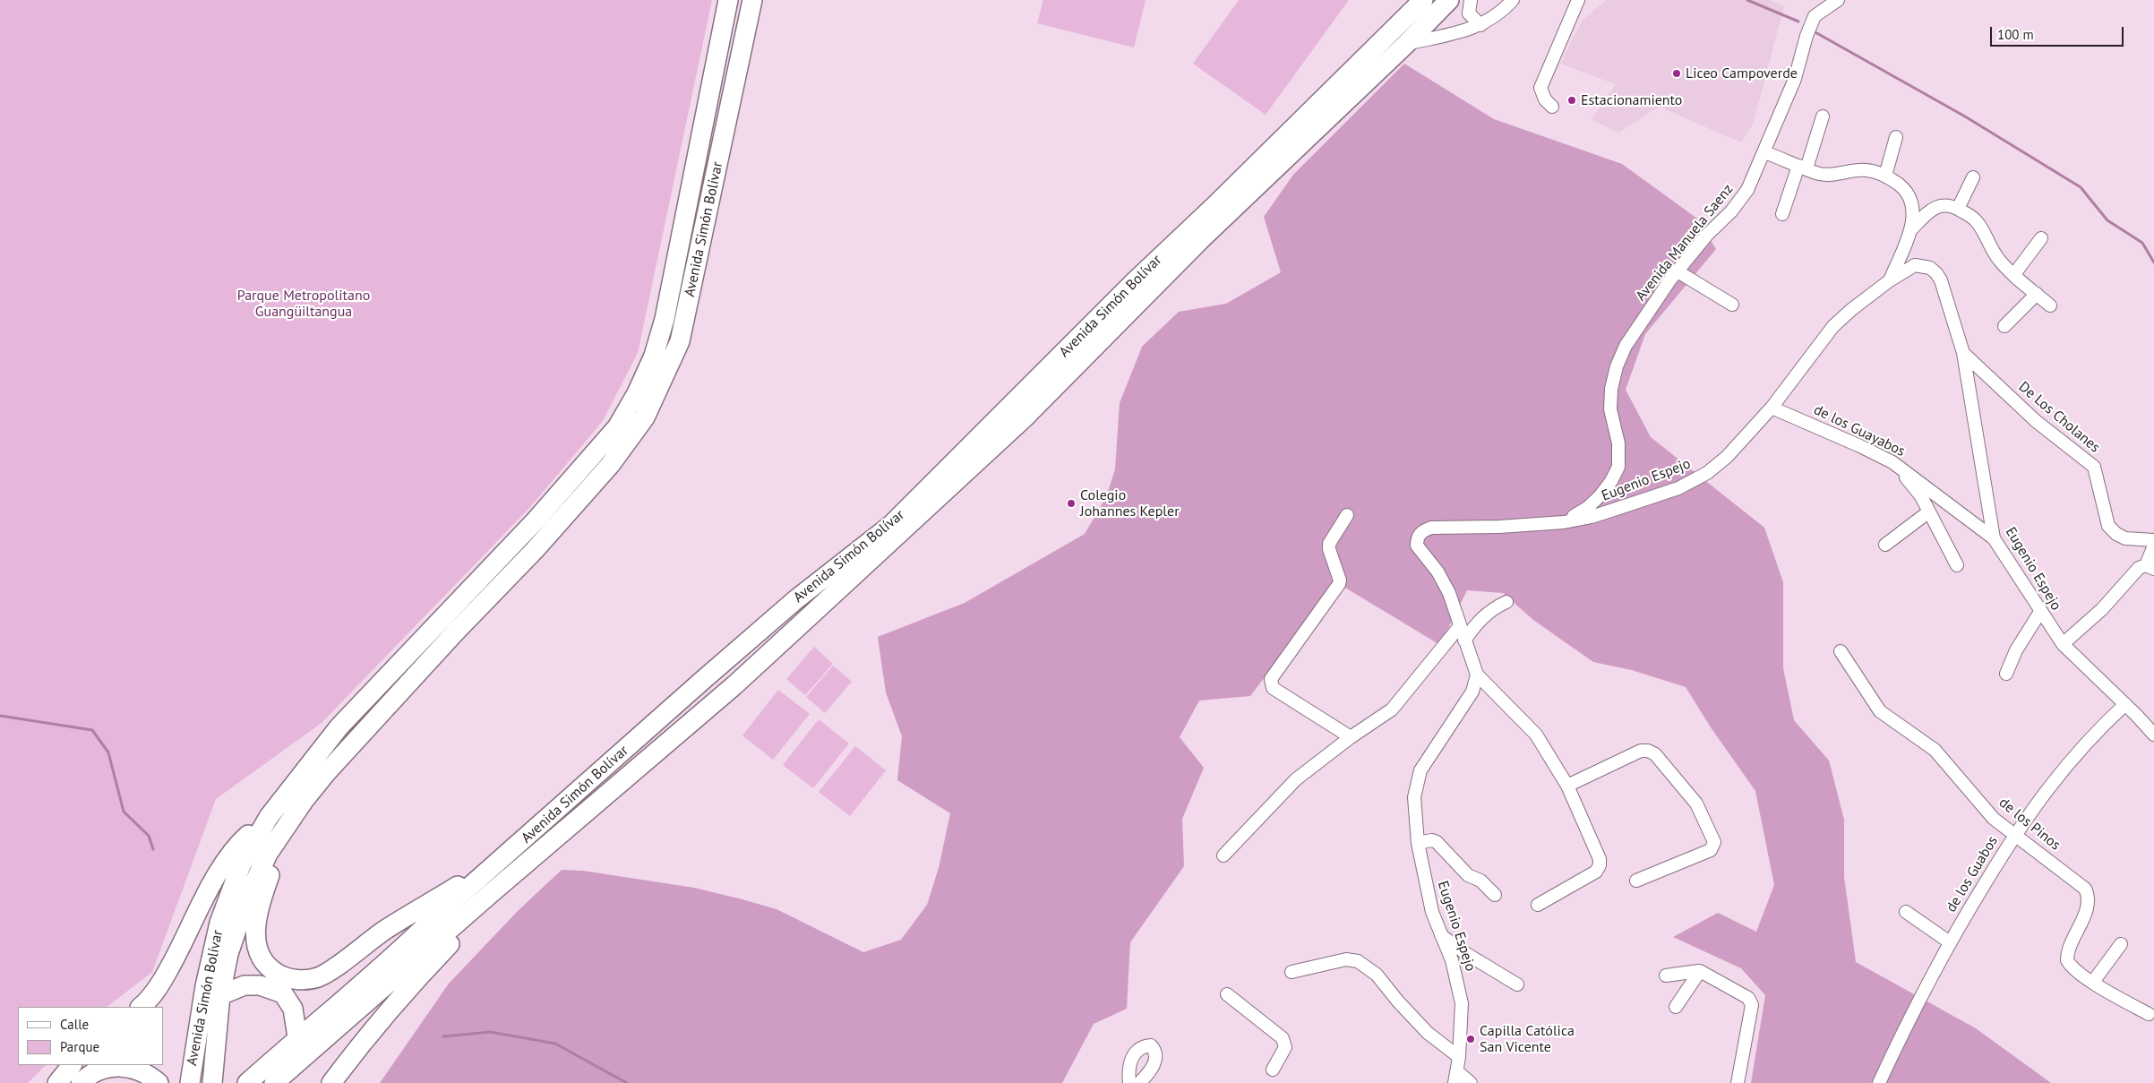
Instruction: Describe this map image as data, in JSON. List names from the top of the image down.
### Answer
{
  "streets": {
    "highway": ["Avenida Simón Bolívar"],
    "street": [
      "Avenida Manuela Saenz",
      "De Los Cholanes",
      "de los Guayabos",
      "Eugenio Espejo",
      "de los Pinos",
      "de los Guabos"
    ]
  },
  "crossings": [
    ["Avenida Manuela Saenz", "Eugenio Espejo"],
    ["De Los Cholanes", "Eugenio Espejo"],
    ["de los Guayabos", "Eugenio Espejo"],
    ["Eugenio Espejo", "de los Guabos"],
    ["de los Pinos", "de los Guabos"]
  ],
  "parks": ["Parque Metropolitano Guangüiltangua"],
  "places": [
    "Liceo Campoverde",
    "Estacionamiento",
    "Colegio Johannes Kepler",
    "Capilla Católica San Vicente"
  ],
  "legend": ["Calle", "Parque"],
  "scale_bar": "100 m"
}
